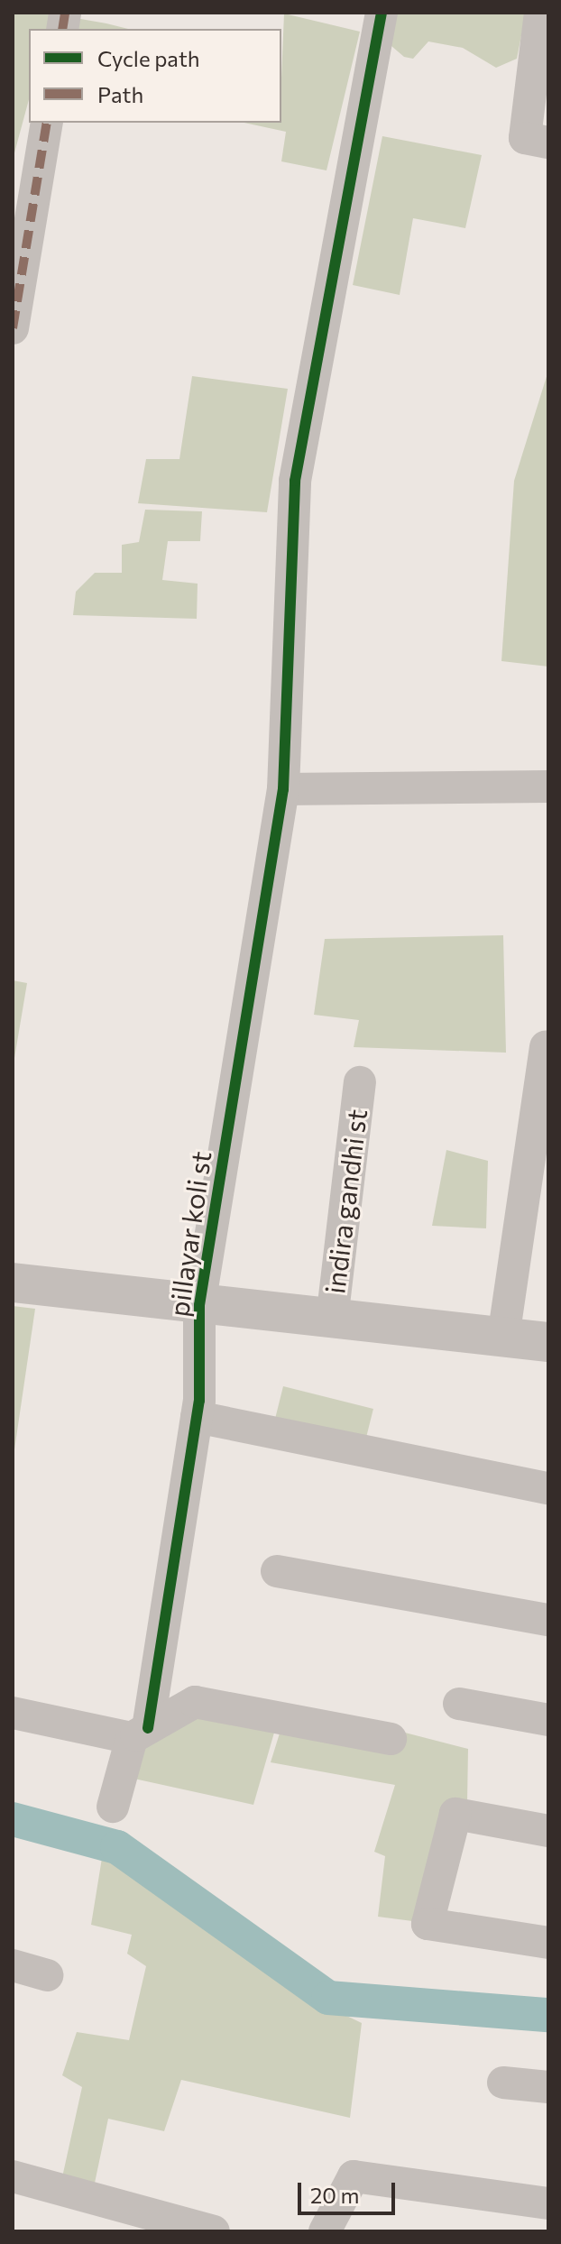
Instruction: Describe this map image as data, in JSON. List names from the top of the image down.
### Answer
{
  "streets": {
    "street": ["indira gandhi st", "pillayar koli st"]
  },
  "legend": ["Cycle path", "Path"],
  "scale_bar": "20 m"
}
